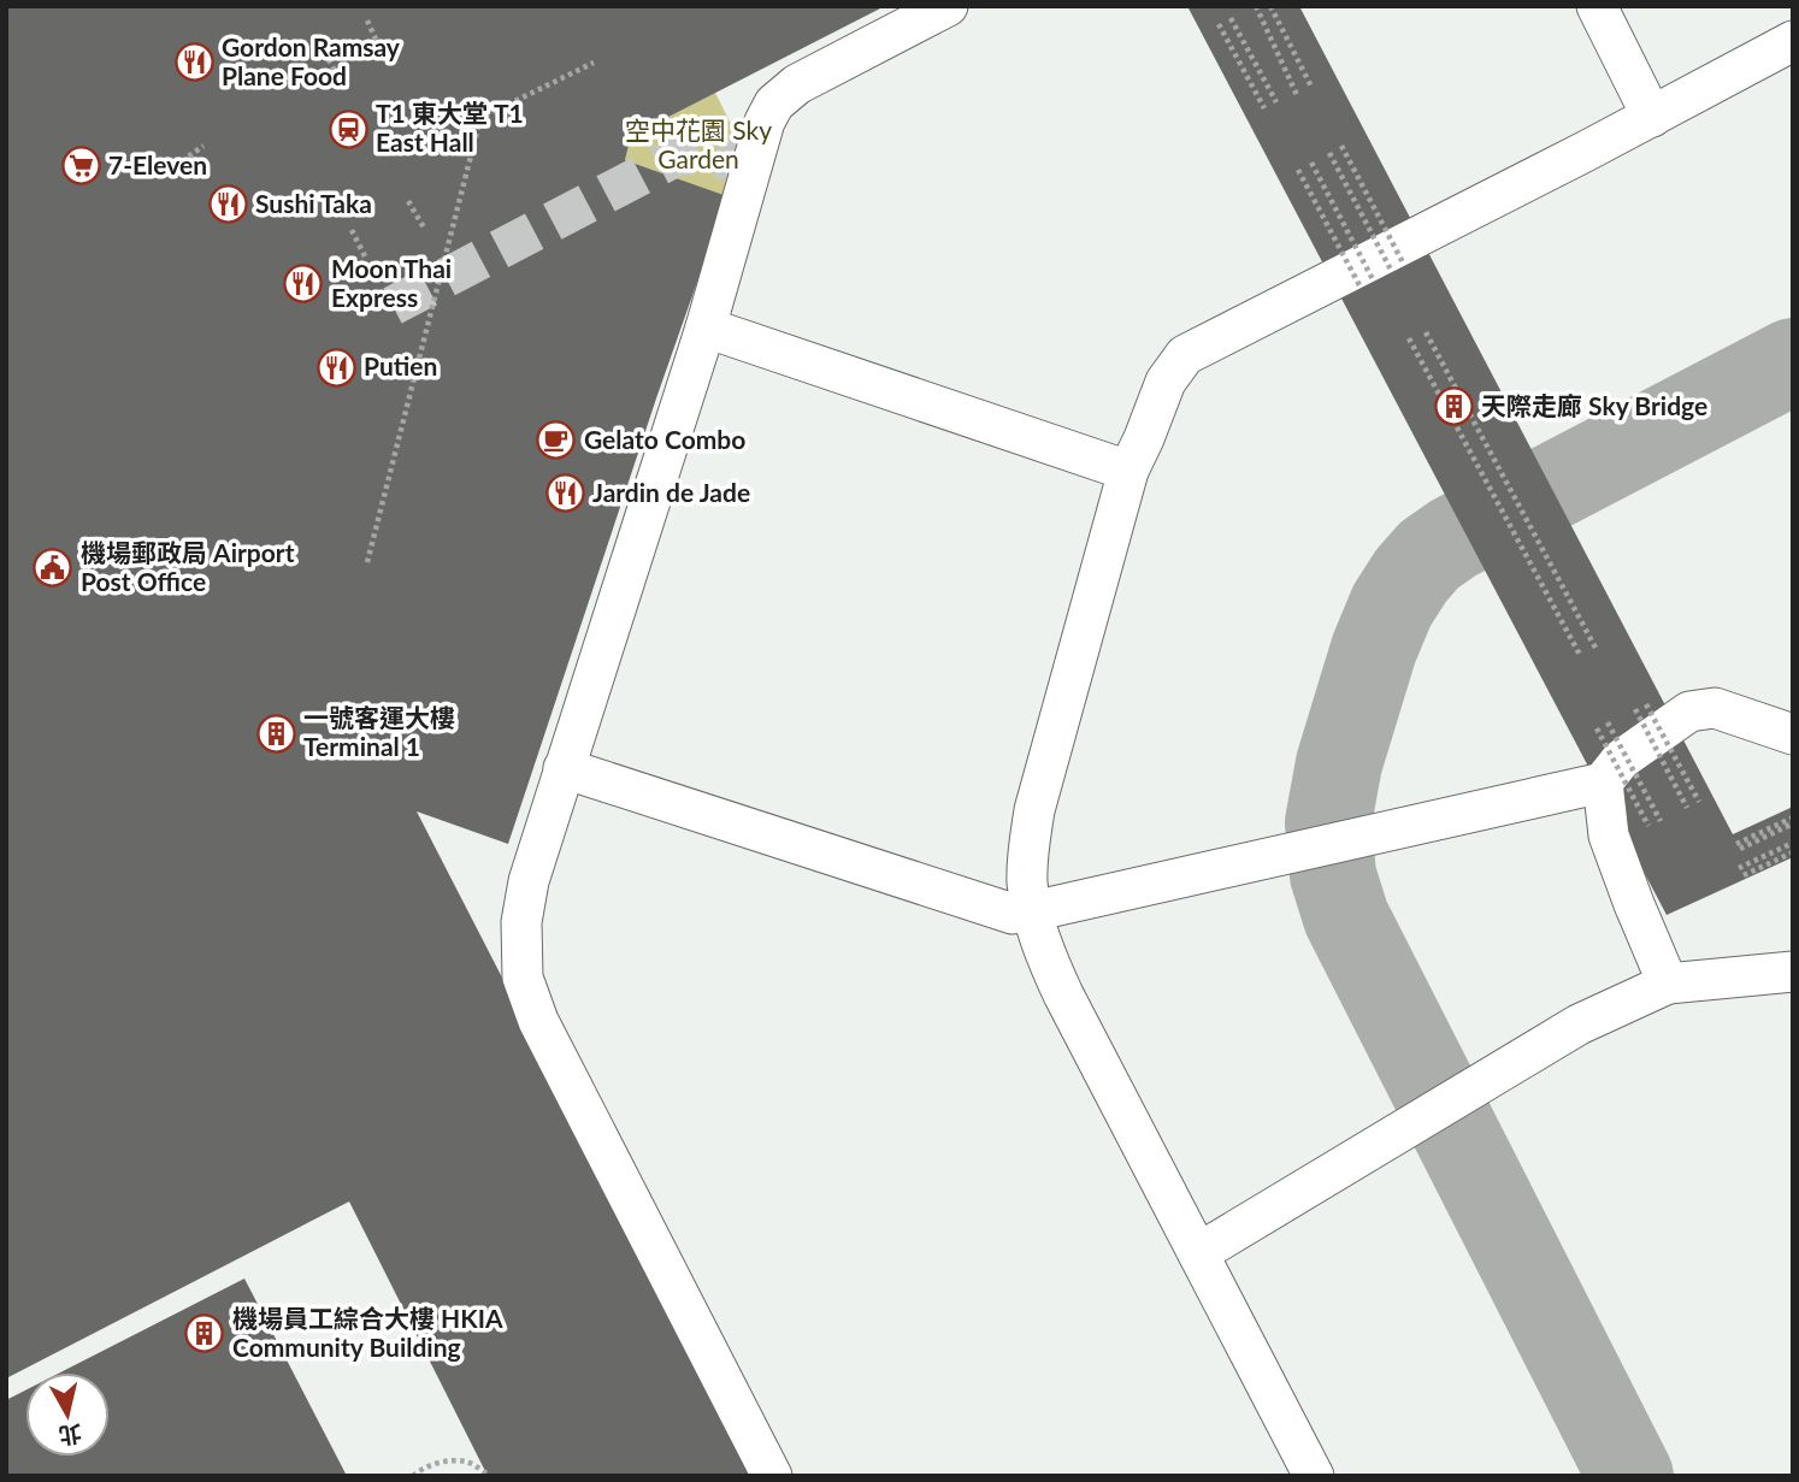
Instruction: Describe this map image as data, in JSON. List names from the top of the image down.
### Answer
{
  "parks": ["空中花園 Sky Garden"],
  "places": {
    "restaurant": [
      "Gordon Ramsay Plane Food",
      "Sushi Taka",
      "Moon Thai Express",
      "Putien",
      "Jardin de Jade"
    ],
    "station": ["T1 東大堂 T1 East Hall"],
    "supermarket": ["7-Eleven"],
    "building": ["天際走廊 Sky Bridge", "一號客運大樓 Terminal 1", "機場員工綜合大樓 HKIA Community Building"],
    "cafe": ["Gelato Combo"],
    "public building": ["機場郵政局 Airport Post Office"]
  },
  "north": "bottom"
}
